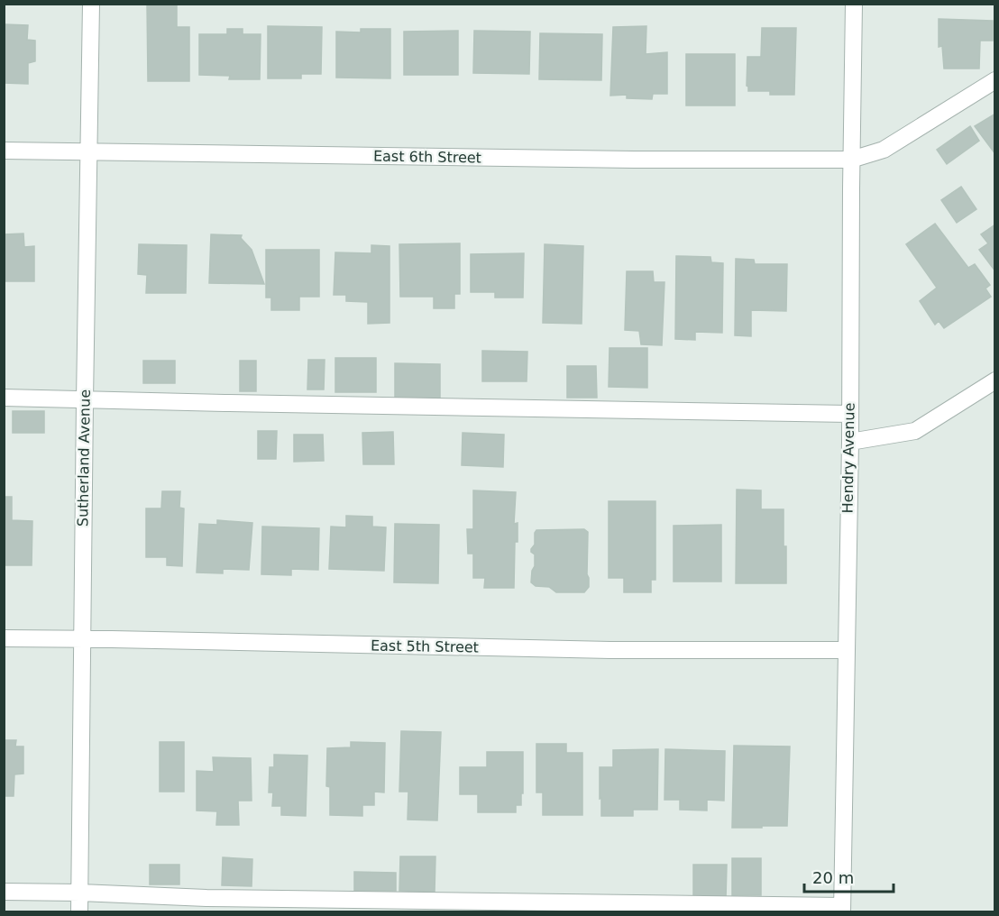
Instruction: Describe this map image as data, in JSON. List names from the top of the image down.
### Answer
{
  "streets": {
    "street": [
      "East 6th Street",
      "Sutherland Avenue",
      "Hendry Avenue",
      "East 5th Street"
    ]
  },
  "crossings": [
    ["East 6th Street", "Sutherland Avenue"],
    ["East 6th Street", "Hendry Avenue"],
    ["Sutherland Avenue", "East 5th Street"],
    ["Hendry Avenue", "East 5th Street"]
  ],
  "scale_bar": "20 m"
}
